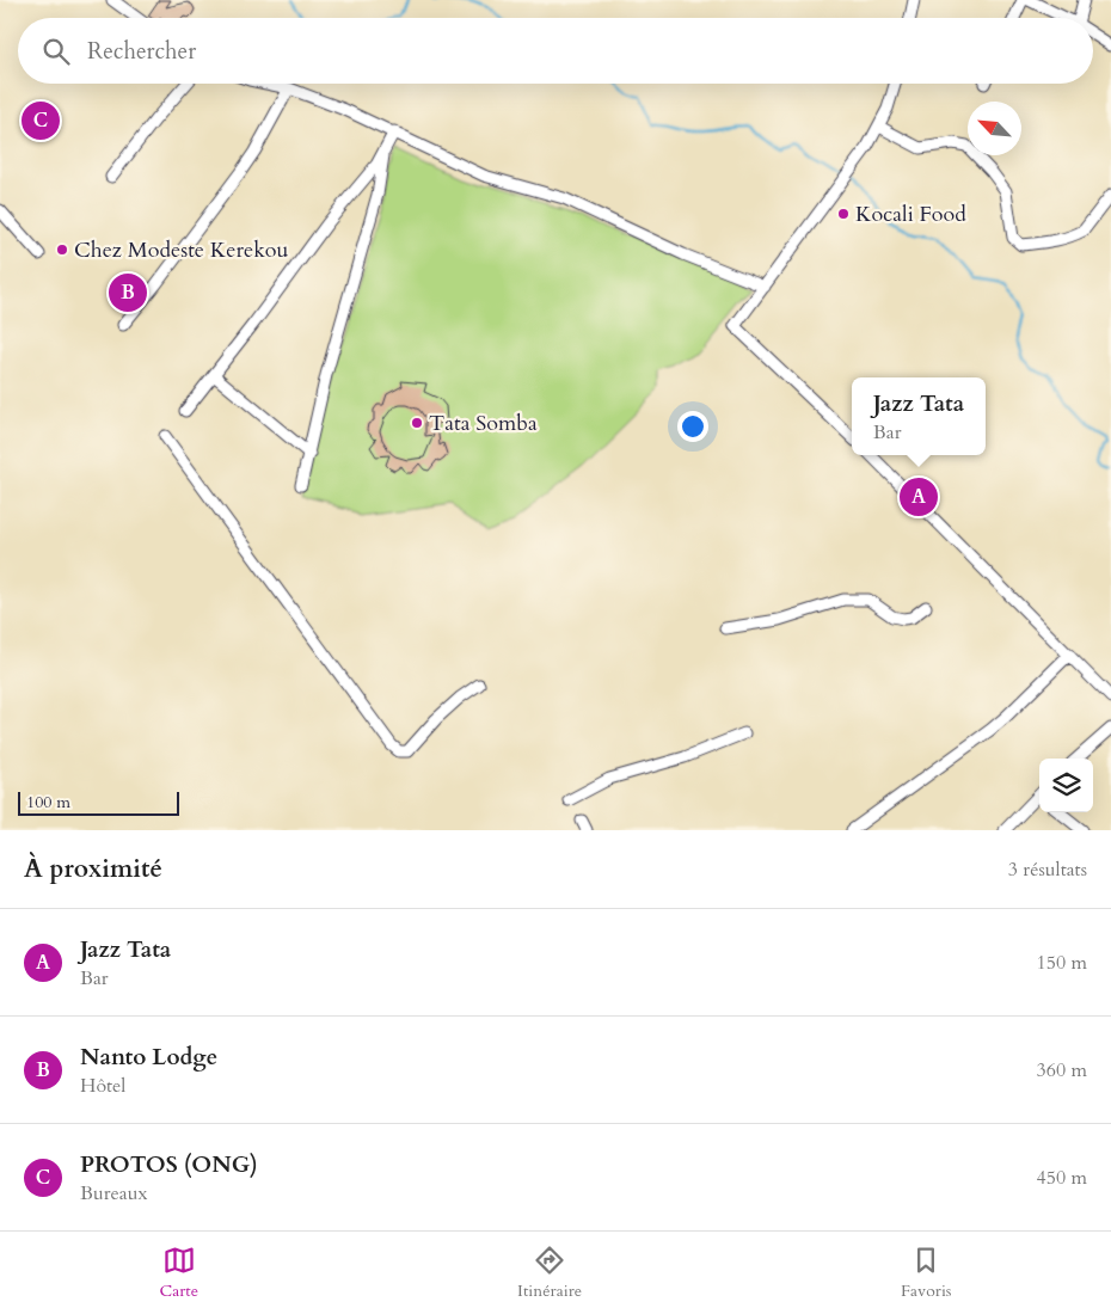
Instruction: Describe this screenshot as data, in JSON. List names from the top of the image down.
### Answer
{
  "places": ["Kocali Food", "Chez Modeste Kerekou", "Tata Somba"],
  "scale_bar": "100 m",
  "north": "top left",
  "page": {
    "search": "Rechercher",
    "pins": ["C", "B", "A"],
    "popup": ["Jazz Tata", "Bar"],
    "scale": "100 m",
    "heading": ["À proximité", "3 résultats"],
    "list": [
      {
        "mark": "A",
        "name": "Jazz Tata",
        "note": "Bar",
        "value": "150 m"
      },
      {
        "mark": "B",
        "name": "Nanto Lodge",
        "note": "Hôtel",
        "value": "360 m"
      },
      {
        "mark": "C",
        "name": "PROTOS (ONG)",
        "note": "Bureaux",
        "value": "450 m"
      }
    ],
    "nav": ["Carte", "Itinéraire", "Favoris"]
  }
}
